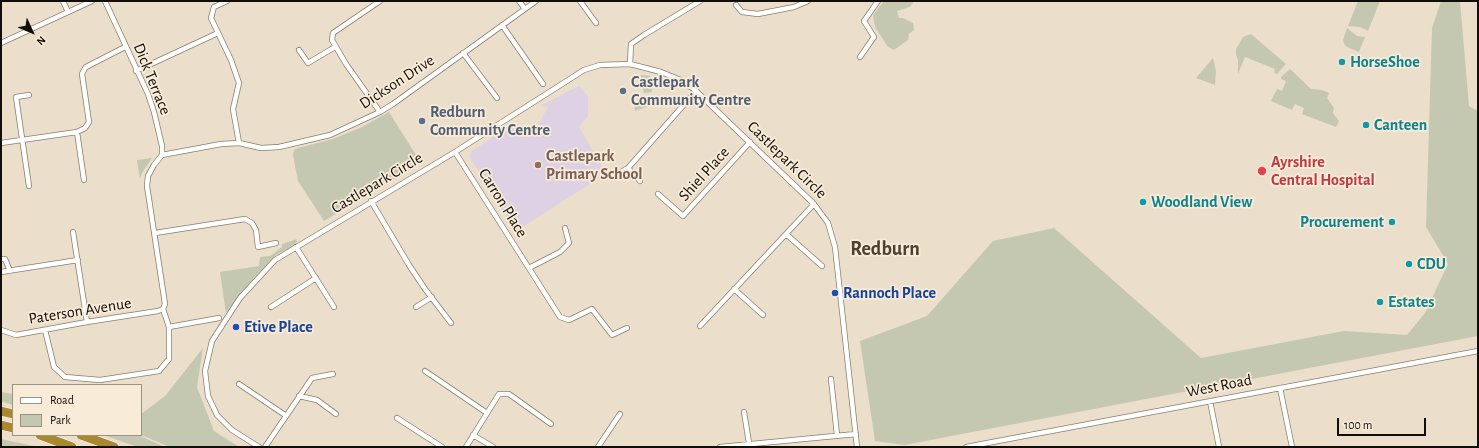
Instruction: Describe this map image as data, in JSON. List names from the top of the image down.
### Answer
{
  "streets": {
    "street": [
      "Dick Terrace",
      "Dickson Drive",
      "Castlepark Circle",
      "Shiel Place",
      "Carron Place",
      "Paterson Avenue",
      "West Road"
    ]
  },
  "crossings": [
    ["Dick Terrace", "Dickson Drive"],
    ["Castlepark Circle", "Shiel Place"],
    ["Castlepark Circle", "Carron Place"]
  ],
  "districts": ["Redburn"],
  "places": [
    "HorseShoe",
    "Castlepark Community Centre",
    "Redburn Community Centre",
    "Canteen",
    "Castlepark Primary School",
    "Ayrshire Central Hospital",
    "Woodland View",
    "Procurement",
    "CDU",
    "Rannoch Place",
    "Estates",
    "Etive Place"
  ],
  "legend": ["Road", "Park"],
  "scale_bar": "100 m",
  "north": "bottom right"
}
